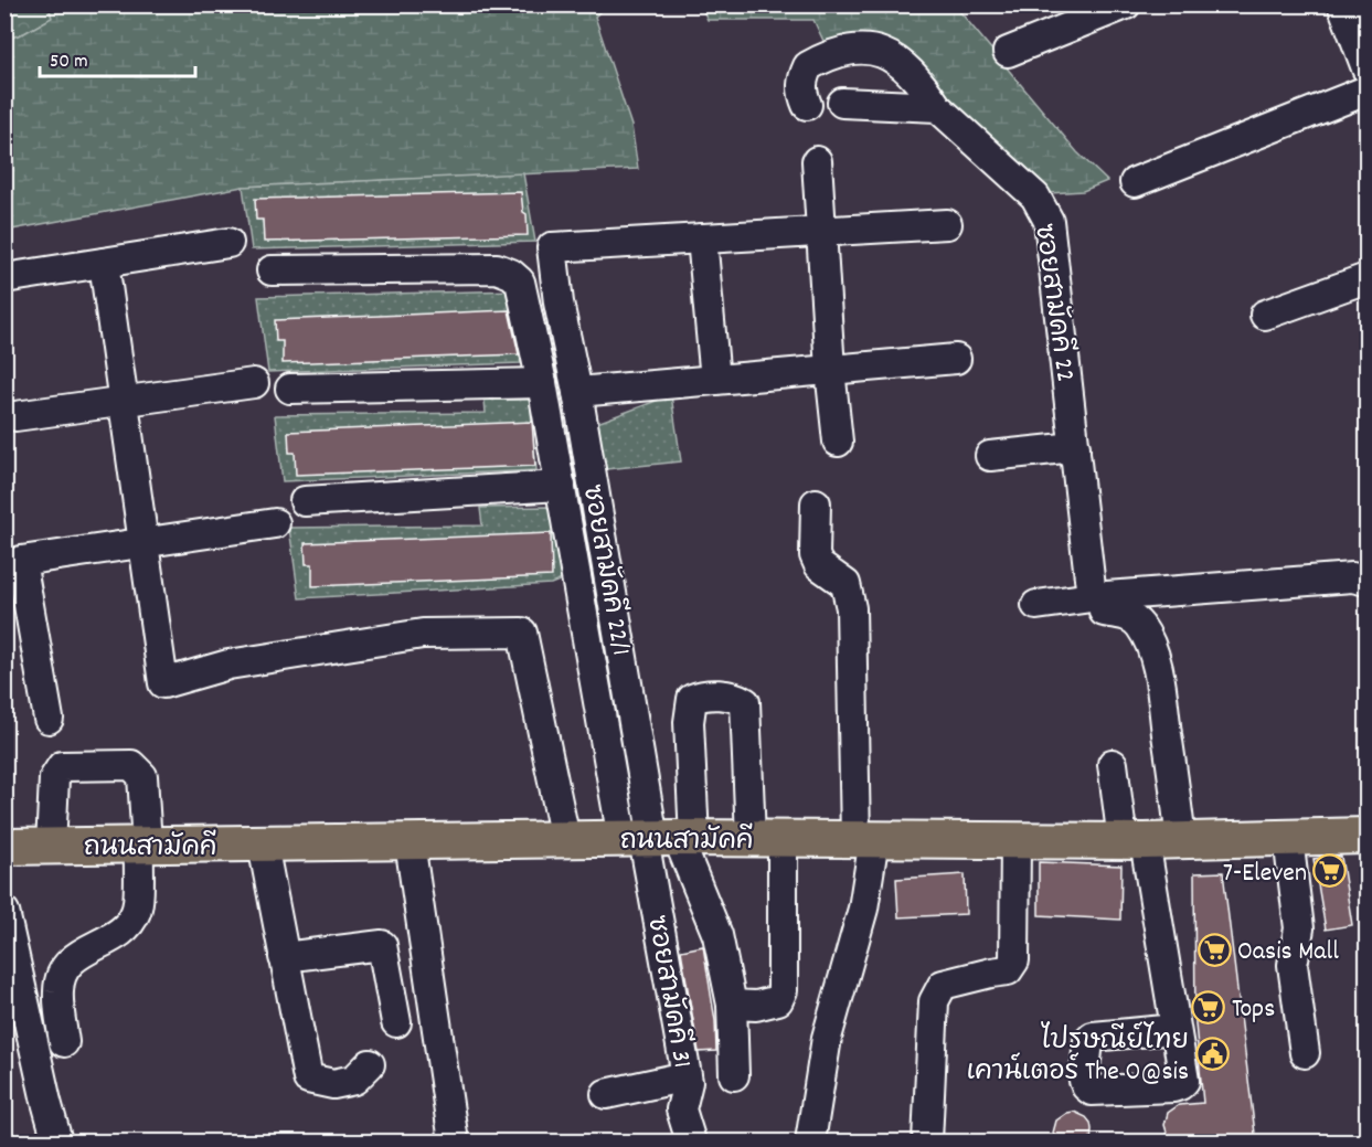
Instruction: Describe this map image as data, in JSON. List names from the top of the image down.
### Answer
{
  "streets": {
    "main road": ["ถนนสามัคคี"],
    "street": ["ซอยสามัคคี 22", "ซอยสามัคคี 22/1", "ซอยสามัคคี 31"]
  },
  "crossings": [
    ["ซอยสามัคคี 22/1", "ถนนสามัคคี"],
    ["ซอยสามัคคี 22/1", "ซอยสามัคคี 31"],
    ["ถนนสามัคคี", "ซอยสามัคคี 31"]
  ],
  "places": {
    "supermarket": ["7-Eleven", "Oasis Mall", "Tops"],
    "public building": ["ไปรษณีย์ไทย เคาน์เตอร์ The O@sis"]
  },
  "scale_bar": "50 m"
}
